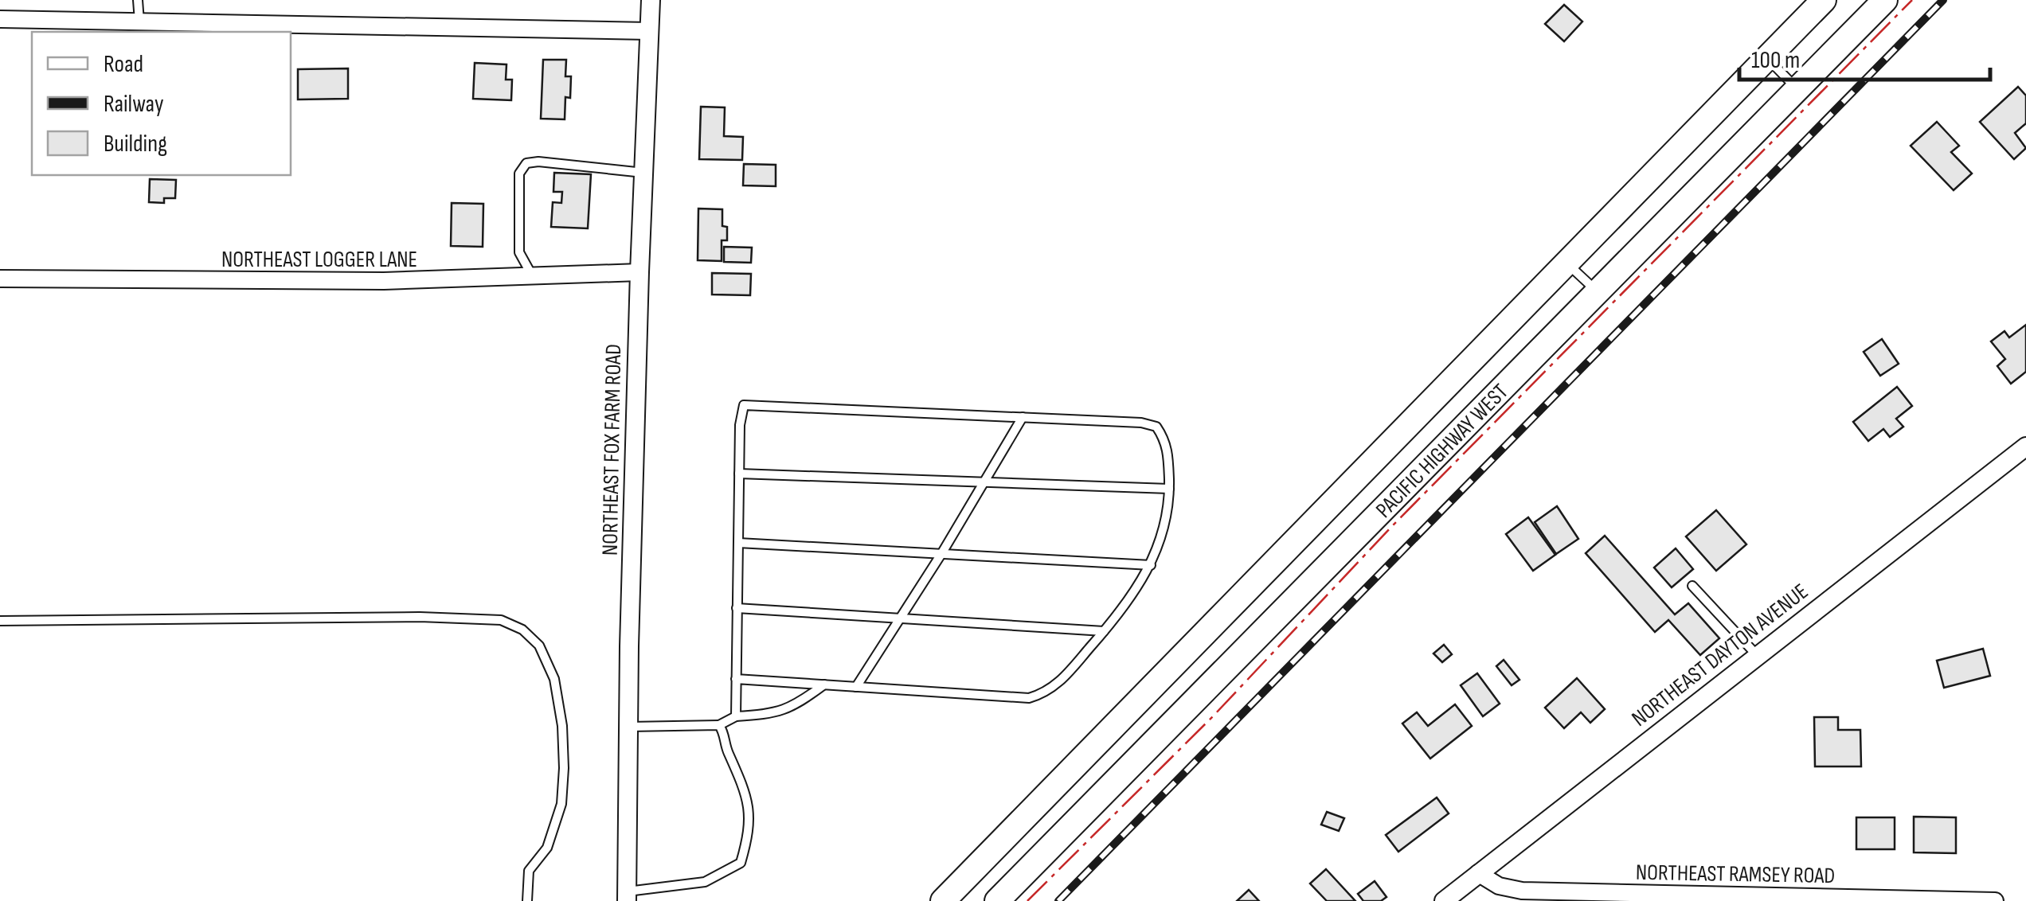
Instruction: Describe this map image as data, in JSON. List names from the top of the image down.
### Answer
{
  "streets": {
    "main road": ["PACIFIC HIGHWAY WEST"],
    "street": [
      "NORTHEAST LOGGER LANE",
      "NORTHEAST FOX FARM ROAD",
      "NORTHEAST DAYTON AVENUE",
      "NORTHEAST RAMSEY ROAD"
    ]
  },
  "crossings": [
    ["NORTHEAST LOGGER LANE", "NORTHEAST FOX FARM ROAD"],
    ["NORTHEAST DAYTON AVENUE", "NORTHEAST RAMSEY ROAD"]
  ],
  "legend": ["Road", "Railway", "Building"],
  "scale_bar": "100 m"
}
